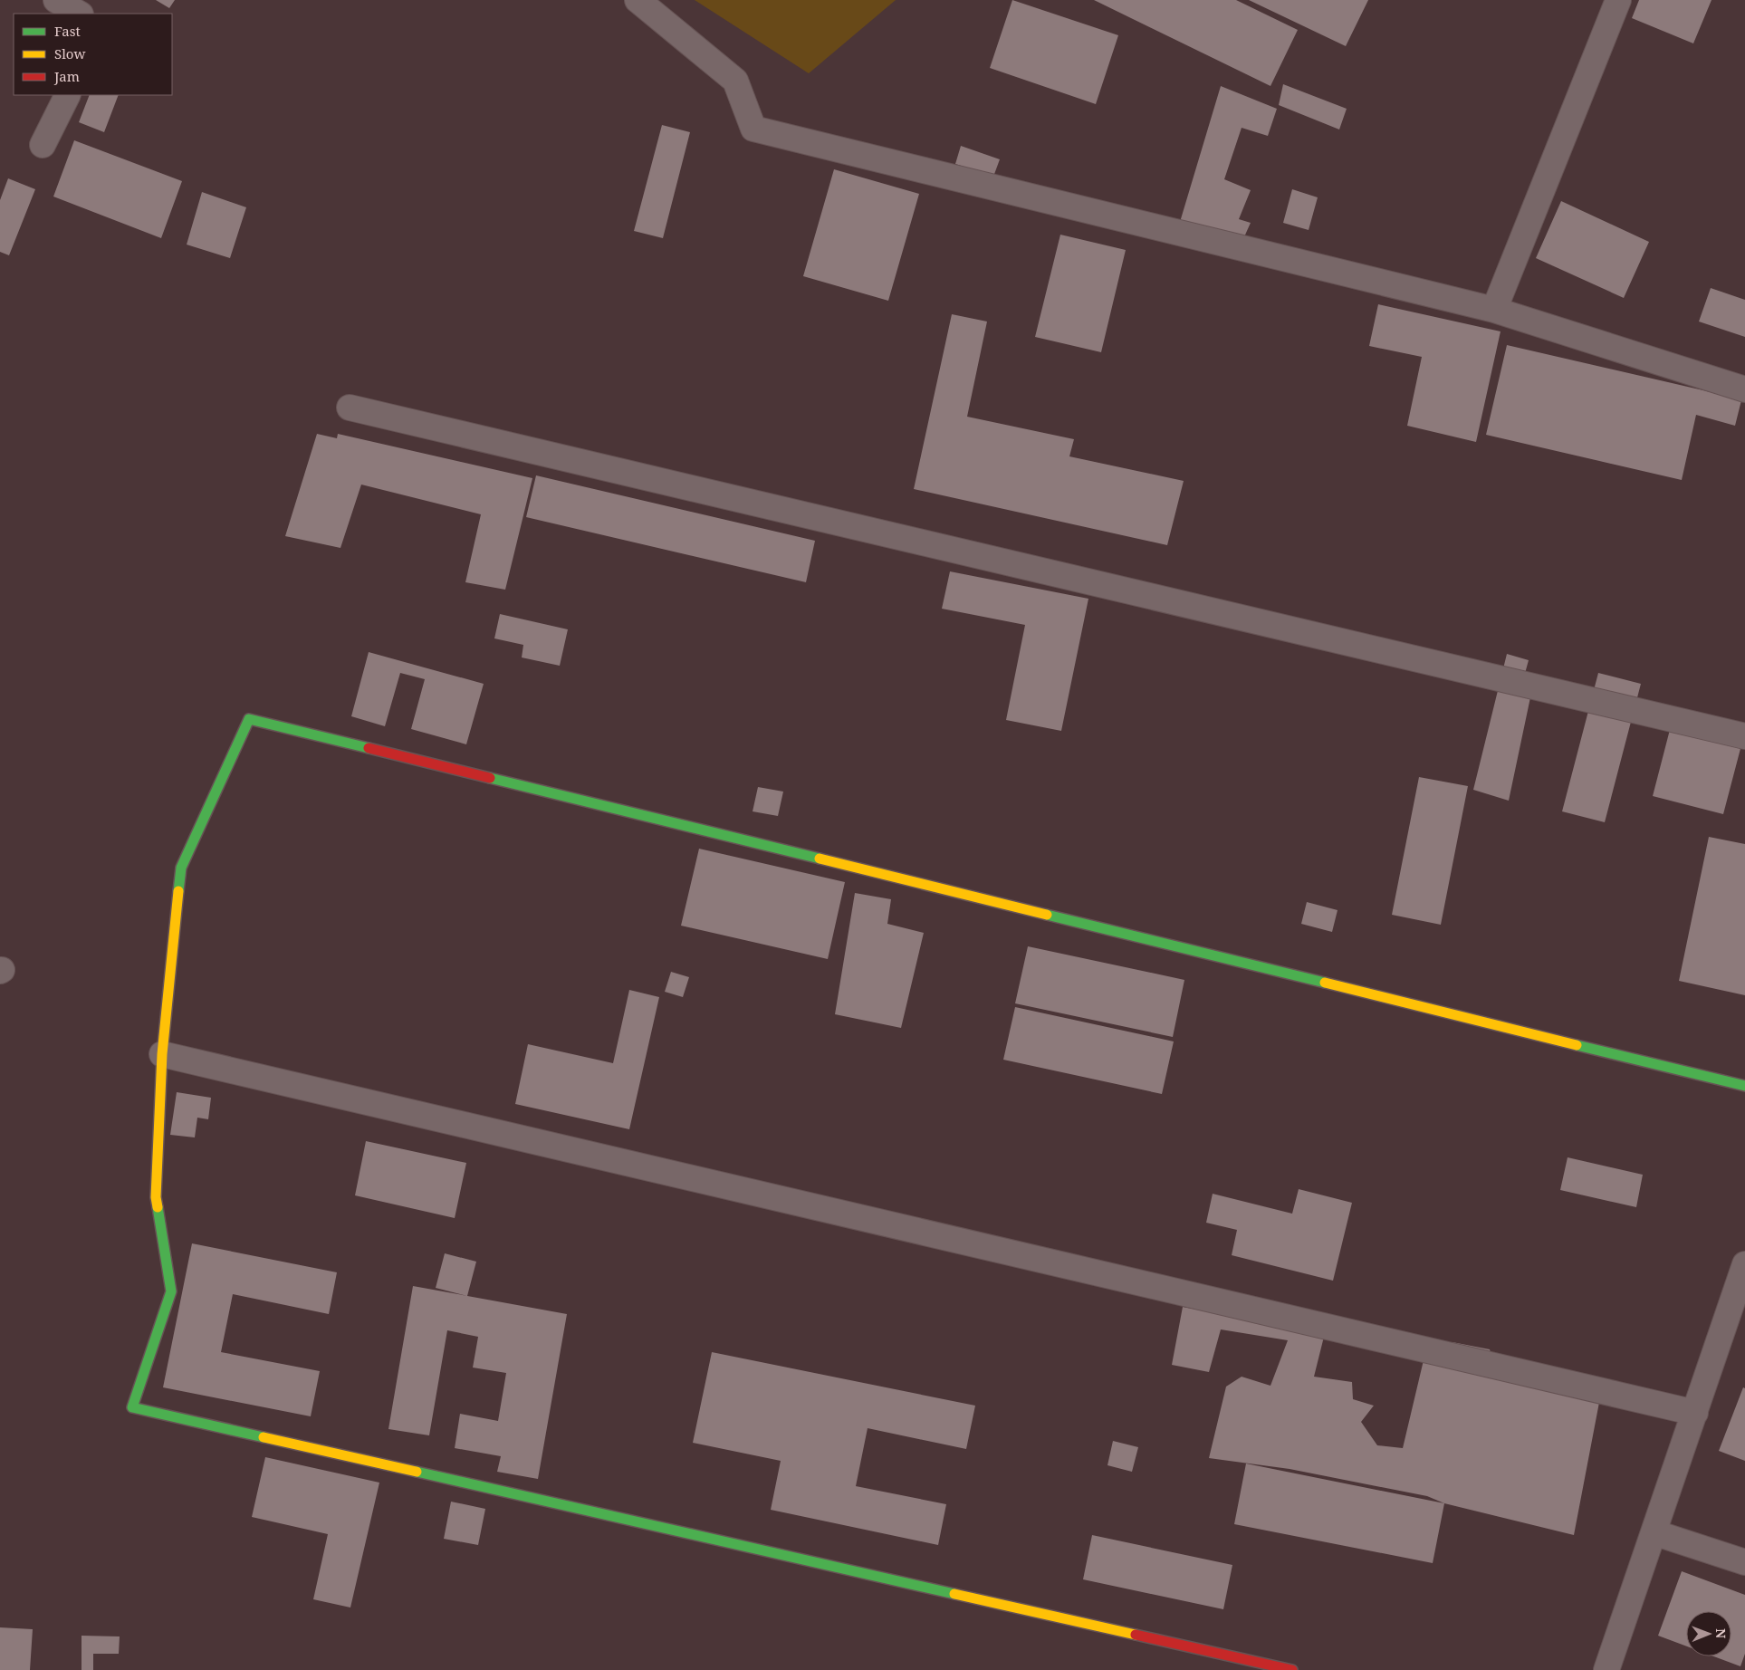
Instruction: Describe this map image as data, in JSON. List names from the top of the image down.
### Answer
{
  "legend": ["Fast", "Slow", "Jam"],
  "north": "right"
}
